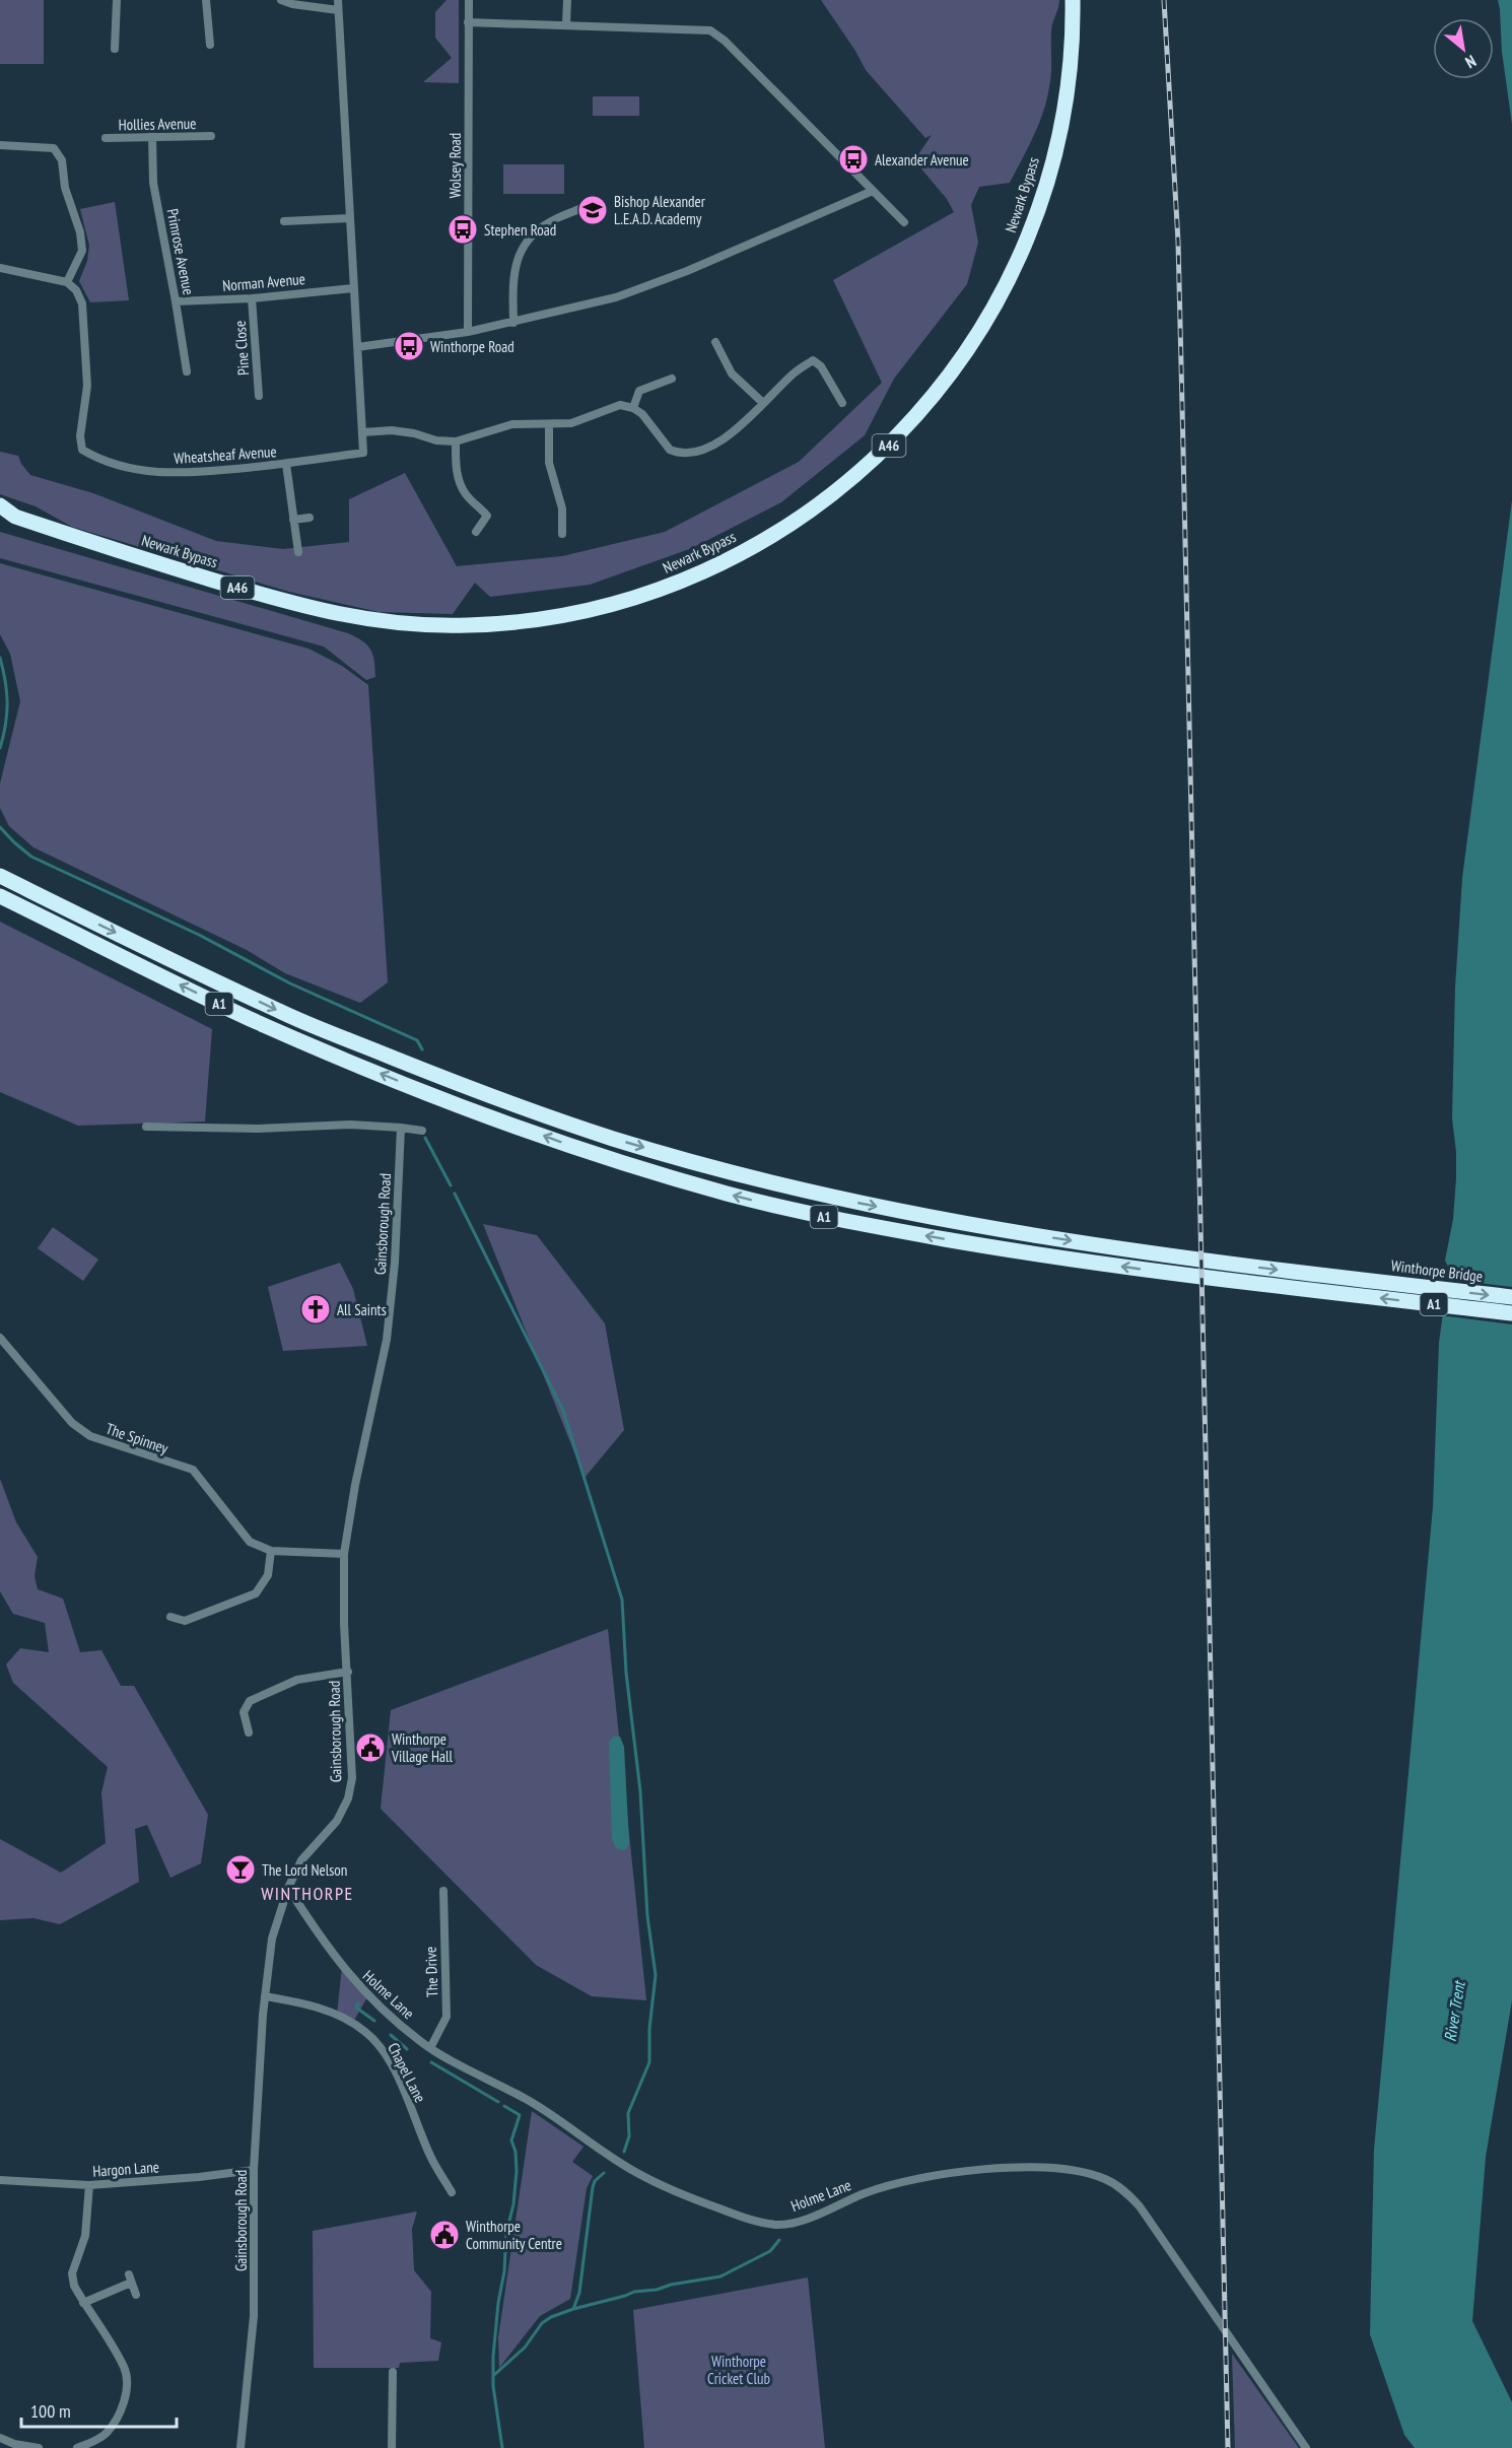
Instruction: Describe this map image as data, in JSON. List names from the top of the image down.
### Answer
{
  "streets": {
    "highway": [
      "Newark Bypass",
      "A46",
      "A1",
      "Winthorpe Bridge"
    ],
    "street": [
      "Hollies Avenue",
      "Wolsey Road",
      "Primrose Avenue",
      "Norman Avenue",
      "Pine Close",
      "Wheatsheaf Avenue",
      "Gainsborough Road",
      "The Spinney",
      "The Drive",
      "Holme Lane",
      "Chapel Lane",
      "Hargon Lane"
    ]
  },
  "crossings": [
    ["Hollies Avenue", "Primrose Avenue"],
    ["Primrose Avenue", "Norman Avenue"],
    ["Norman Avenue", "Pine Close"],
    ["A1", "Winthorpe Bridge"],
    ["Gainsborough Road", "The Spinney"],
    ["Gainsborough Road", "Holme Lane"],
    ["Gainsborough Road", "Chapel Lane"],
    ["Gainsborough Road", "Hargon Lane"],
    ["The Drive", "Holme Lane"]
  ],
  "districts": ["WINTHORPE"],
  "water": ["River Trent"],
  "parks": ["Winthorpe Cricket Club"],
  "places": {
    "bus stop": ["Alexander Avenue", "Stephen Road", "Winthorpe Road"],
    "school or university": ["Bishop Alexander L.E.A.D. Academy"],
    "church": ["All Saints"],
    "public building": ["Winthorpe Village Hall", "Winthorpe Community Centre"],
    "bar": ["The Lord Nelson"]
  },
  "scale_bar": "100 m",
  "north": "bottom right"
}
